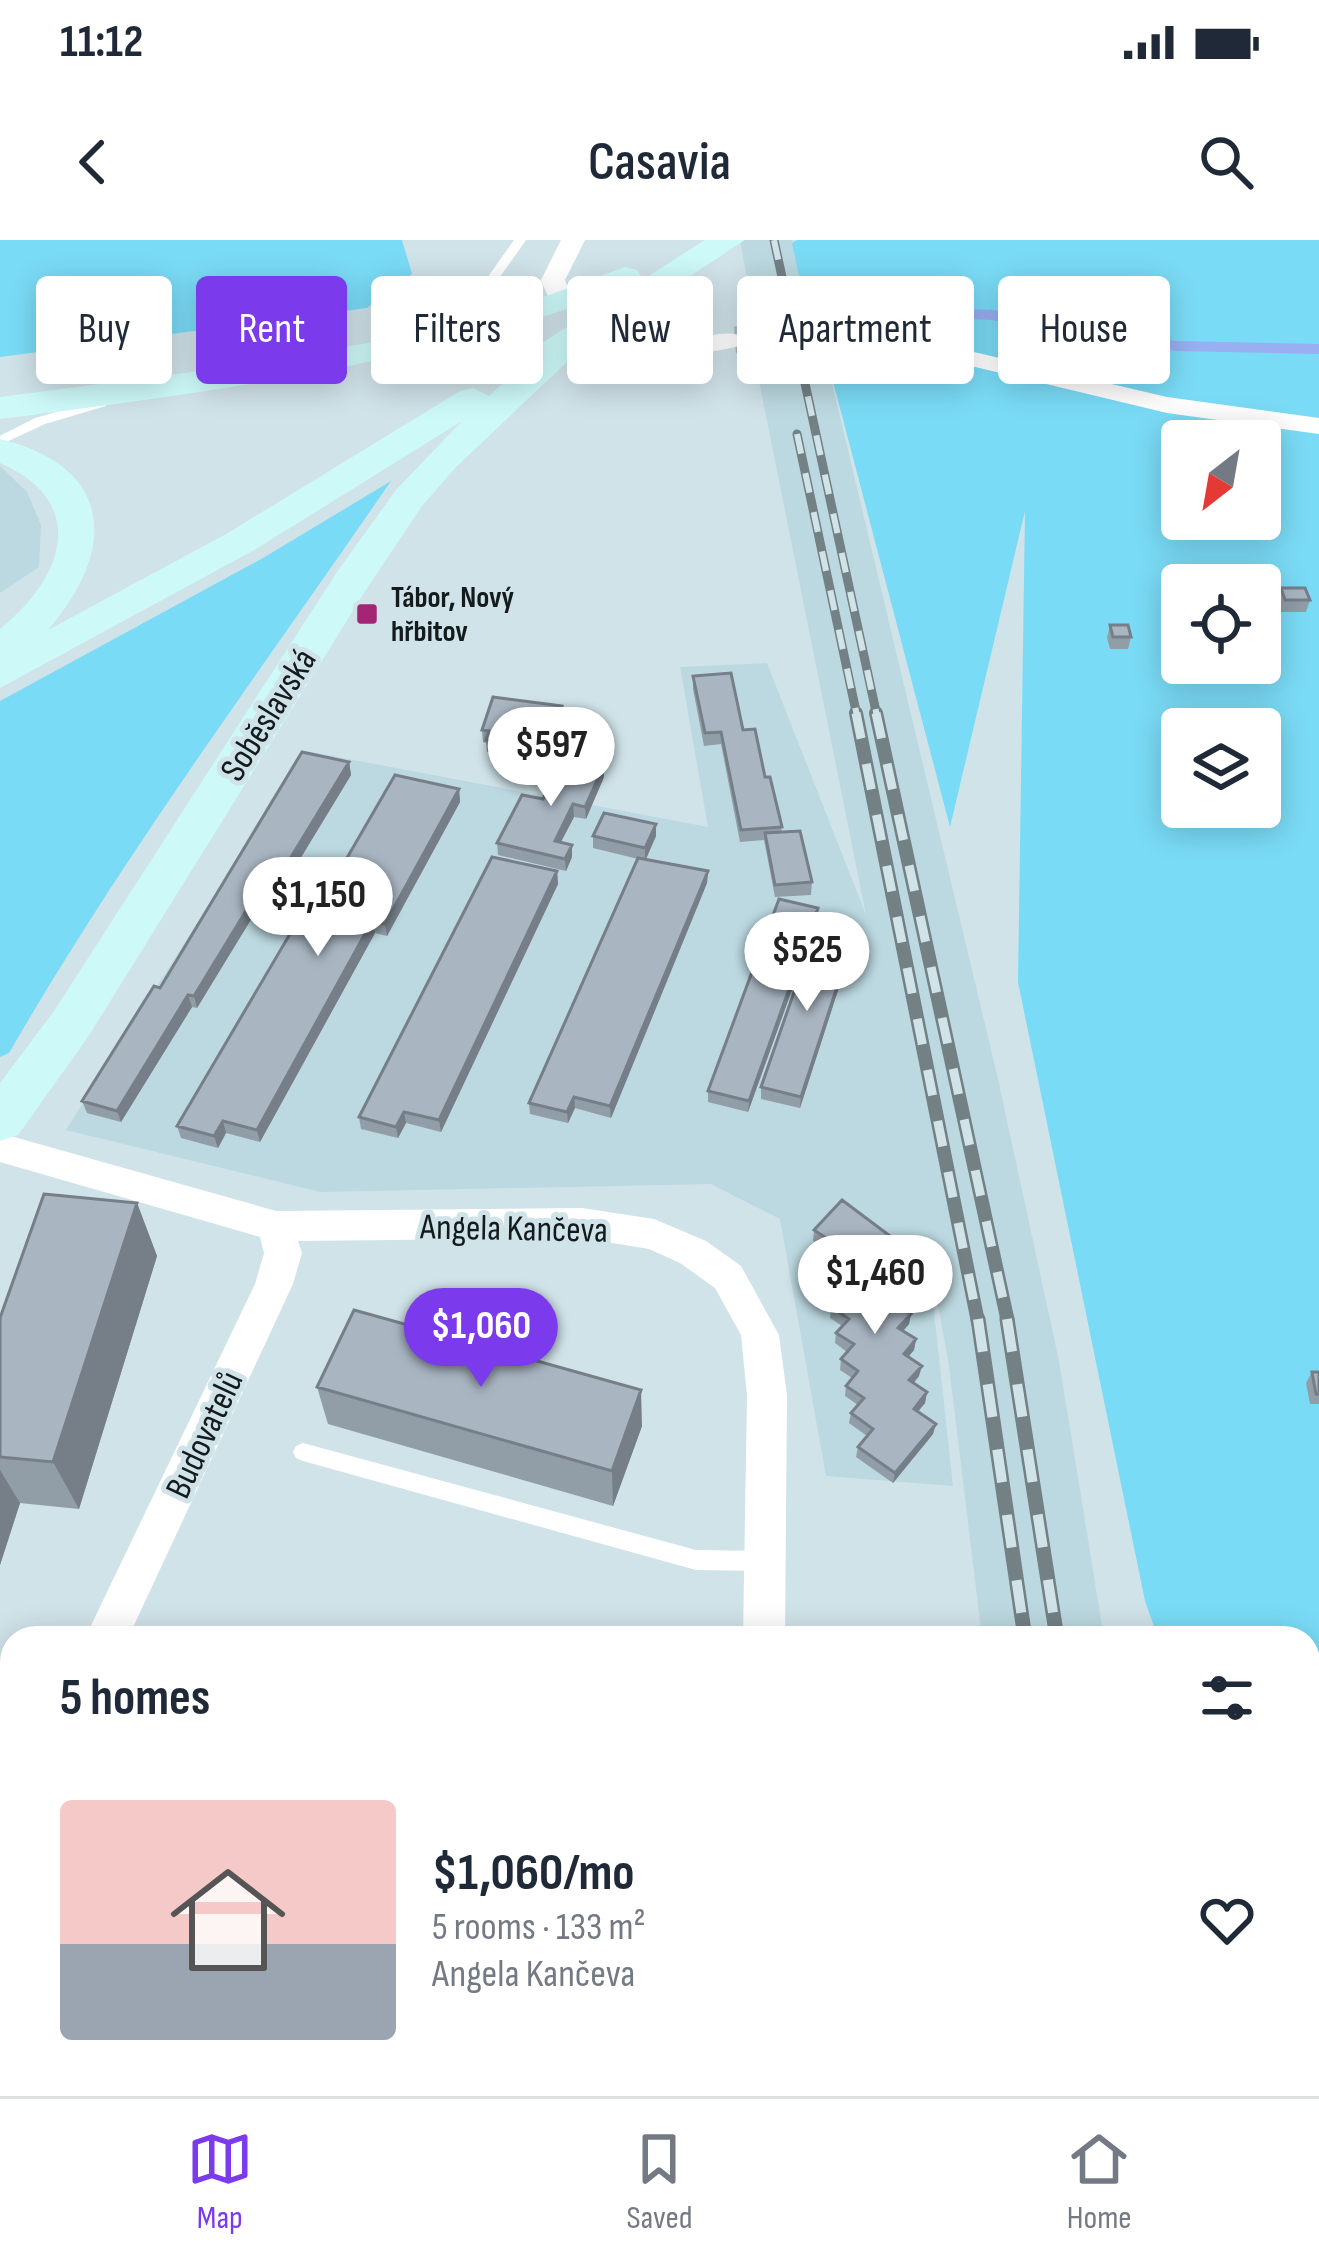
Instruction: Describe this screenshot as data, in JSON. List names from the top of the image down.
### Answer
{
  "streets": {
    "main road": ["Soběslavská"],
    "street": ["Angela Kančeva", "Budovatelů"]
  },
  "crossings": [
    ["Angela Kančeva", "Budovatelů"]
  ],
  "places": {
    "transit": ["Tábor, Nový hřbitov"]
  },
  "north": "bottom left",
  "page": {
    "status": "11:12",
    "header": "Casavia",
    "chip": [
      "Buy",
      "Rent",
      "Filters",
      "New",
      "Apartment",
      "House"
    ],
    "price": [
      "$597",
      "$1,150",
      "$525",
      "$1,460",
      "$1,060"
    ],
    "heading": "5 homes",
    "list": [
      {
        "name": "$1,060/mo",
        "note": "5 rooms · 133 m² · Angela Kančeva"
      }
    ],
    "tabs": ["Map", "Saved", "Home"]
  }
}
